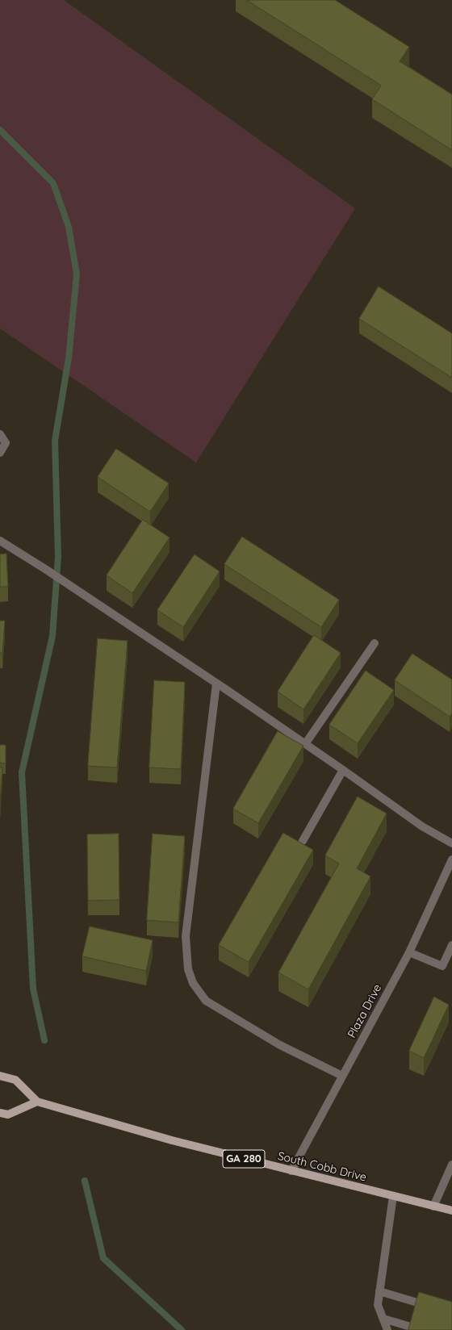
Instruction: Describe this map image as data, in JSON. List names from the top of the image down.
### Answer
{
  "streets": {
    "main road": ["GA 280", "South Cobb Drive"],
    "street": ["Plaza Drive"]
  },
  "crossings": [
    ["Plaza Drive", "South Cobb Drive"]
  ]
}
